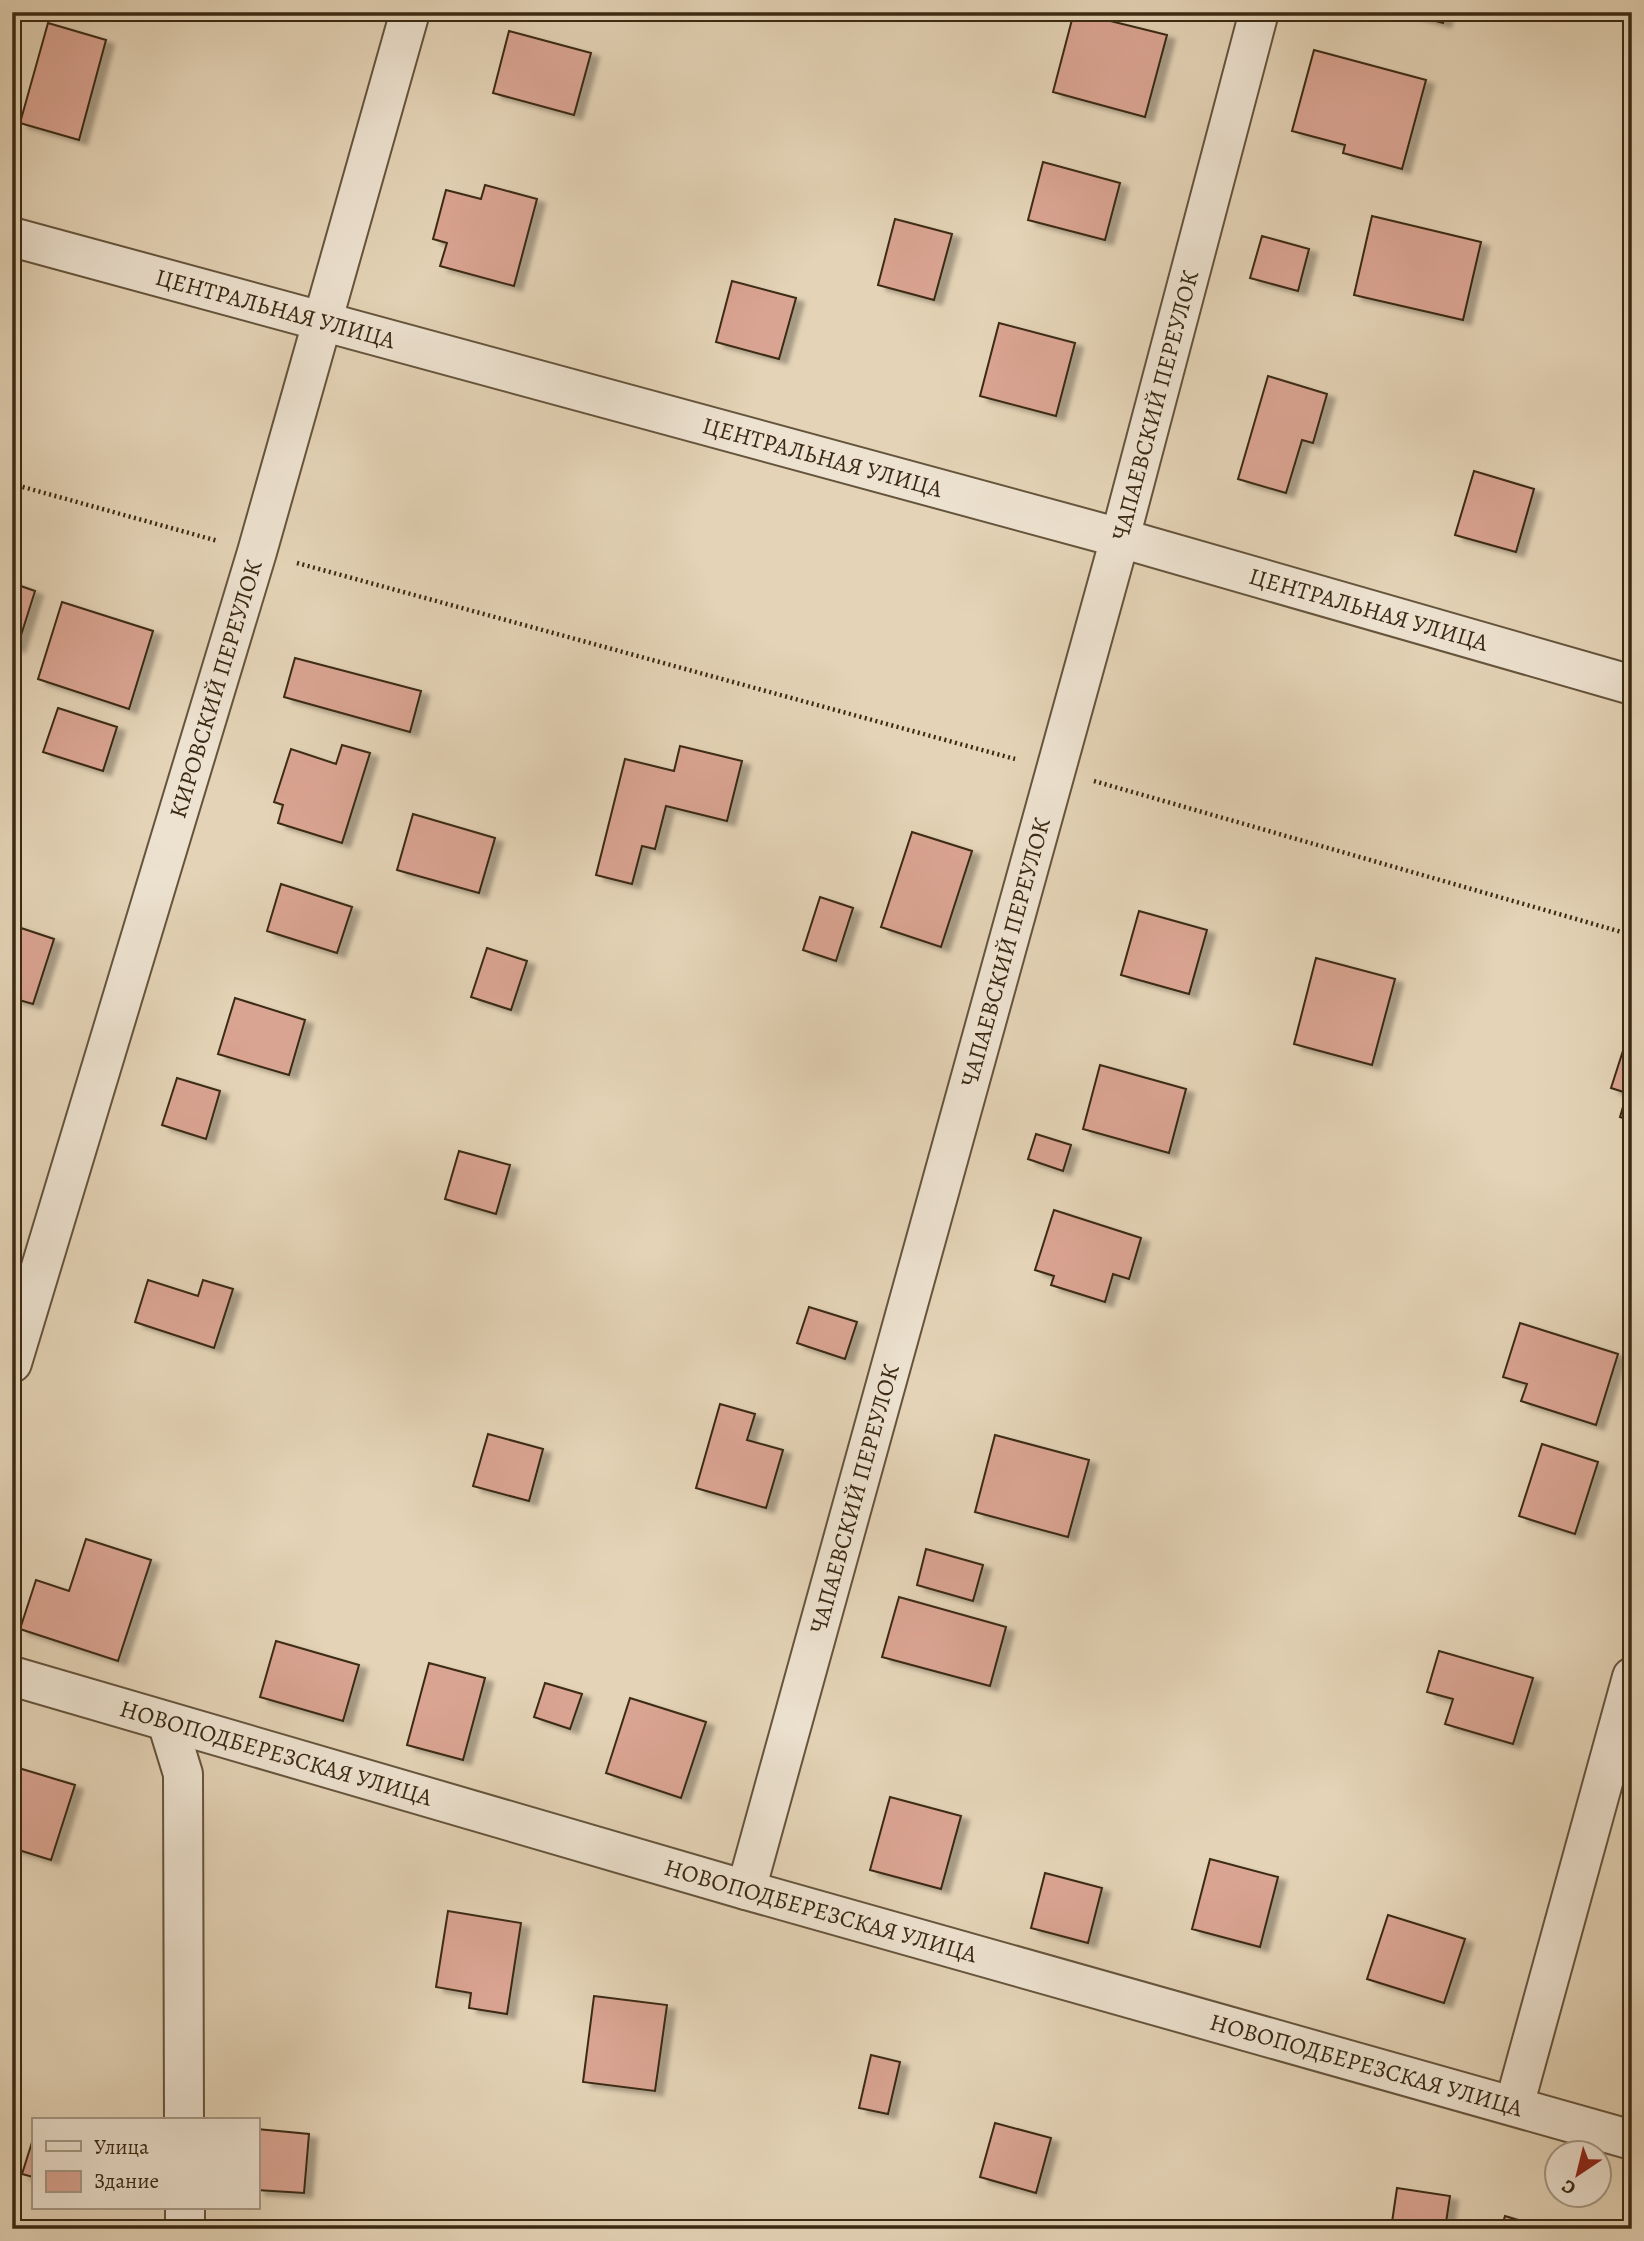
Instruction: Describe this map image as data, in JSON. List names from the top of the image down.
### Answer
{
  "streets": {
    "street": [
      "ЦЕНТРАЛЬНАЯ УЛИЦА",
      "ЧАПАЕВСКИЙ ПЕРЕУЛОК",
      "КИРОВСКИЙ ПЕРЕУЛОК",
      "НОВОПОДБЕРЕЗСКАЯ УЛИЦА"
    ]
  },
  "crossings": [
    ["ЦЕНТРАЛЬНАЯ УЛИЦА", "ЧАПАЕВСКИЙ ПЕРЕУЛОК"],
    ["ЦЕНТРАЛЬНАЯ УЛИЦА", "КИРОВСКИЙ ПЕРЕУЛОК"],
    ["ЧАПАЕВСКИЙ ПЕРЕУЛОК", "НОВОПОДБЕРЕЗСКАЯ УЛИЦА"]
  ],
  "legend": ["Улица", "Здание"],
  "north": "bottom left"
}
